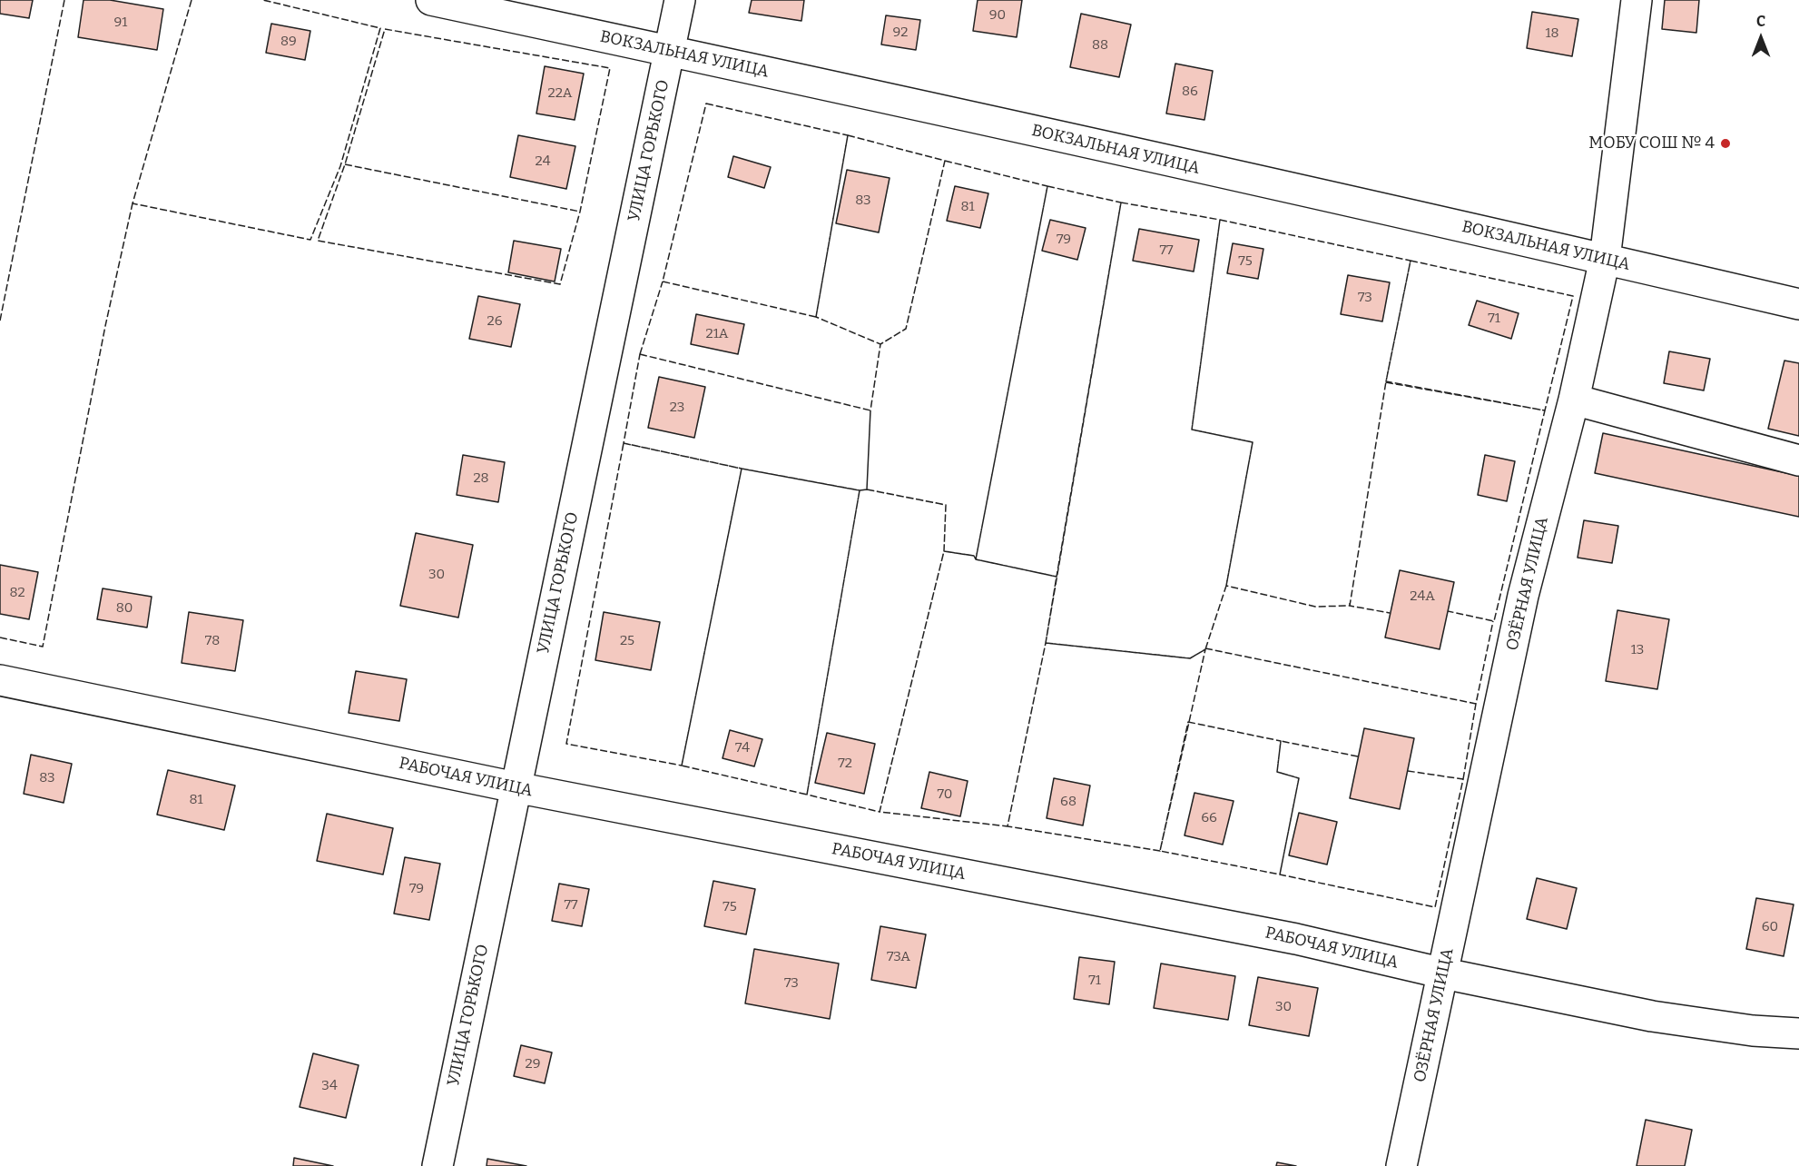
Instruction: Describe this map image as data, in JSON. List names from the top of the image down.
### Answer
{
  "streets": {
    "street": [
      "ВОКЗАЛЬНАЯ УЛИЦА",
      "УЛИЦА ГОРЬКОГО",
      "ОЗЁРНАЯ УЛИЦА",
      "РАБОЧАЯ УЛИЦА"
    ]
  },
  "crossings": [
    ["ВОКЗАЛЬНАЯ УЛИЦА", "УЛИЦА ГОРЬКОГО"],
    ["ВОКЗАЛЬНАЯ УЛИЦА", "ОЗЁРНАЯ УЛИЦА"],
    ["УЛИЦА ГОРЬКОГО", "РАБОЧАЯ УЛИЦА"],
    ["ОЗЁРНАЯ УЛИЦА", "РАБОЧАЯ УЛИЦА"]
  ],
  "places": ["МОБУ СОШ № 4"],
  "house_numbers": [
    "90",
    "91",
    "92",
    "18",
    "89",
    "88",
    "86",
    "22А",
    "24",
    "83",
    "81",
    "79",
    "77",
    "75",
    "73",
    "71",
    "26",
    "21А",
    "23",
    "28",
    "30",
    "82",
    "24А",
    "80",
    "78",
    "25",
    "13",
    "74",
    "72",
    "83",
    "70",
    "81",
    "68",
    "66",
    "79",
    "77",
    "75",
    "60",
    "73А",
    "71",
    "73",
    "30",
    "29",
    "34"
  ],
  "north": "top"
}
